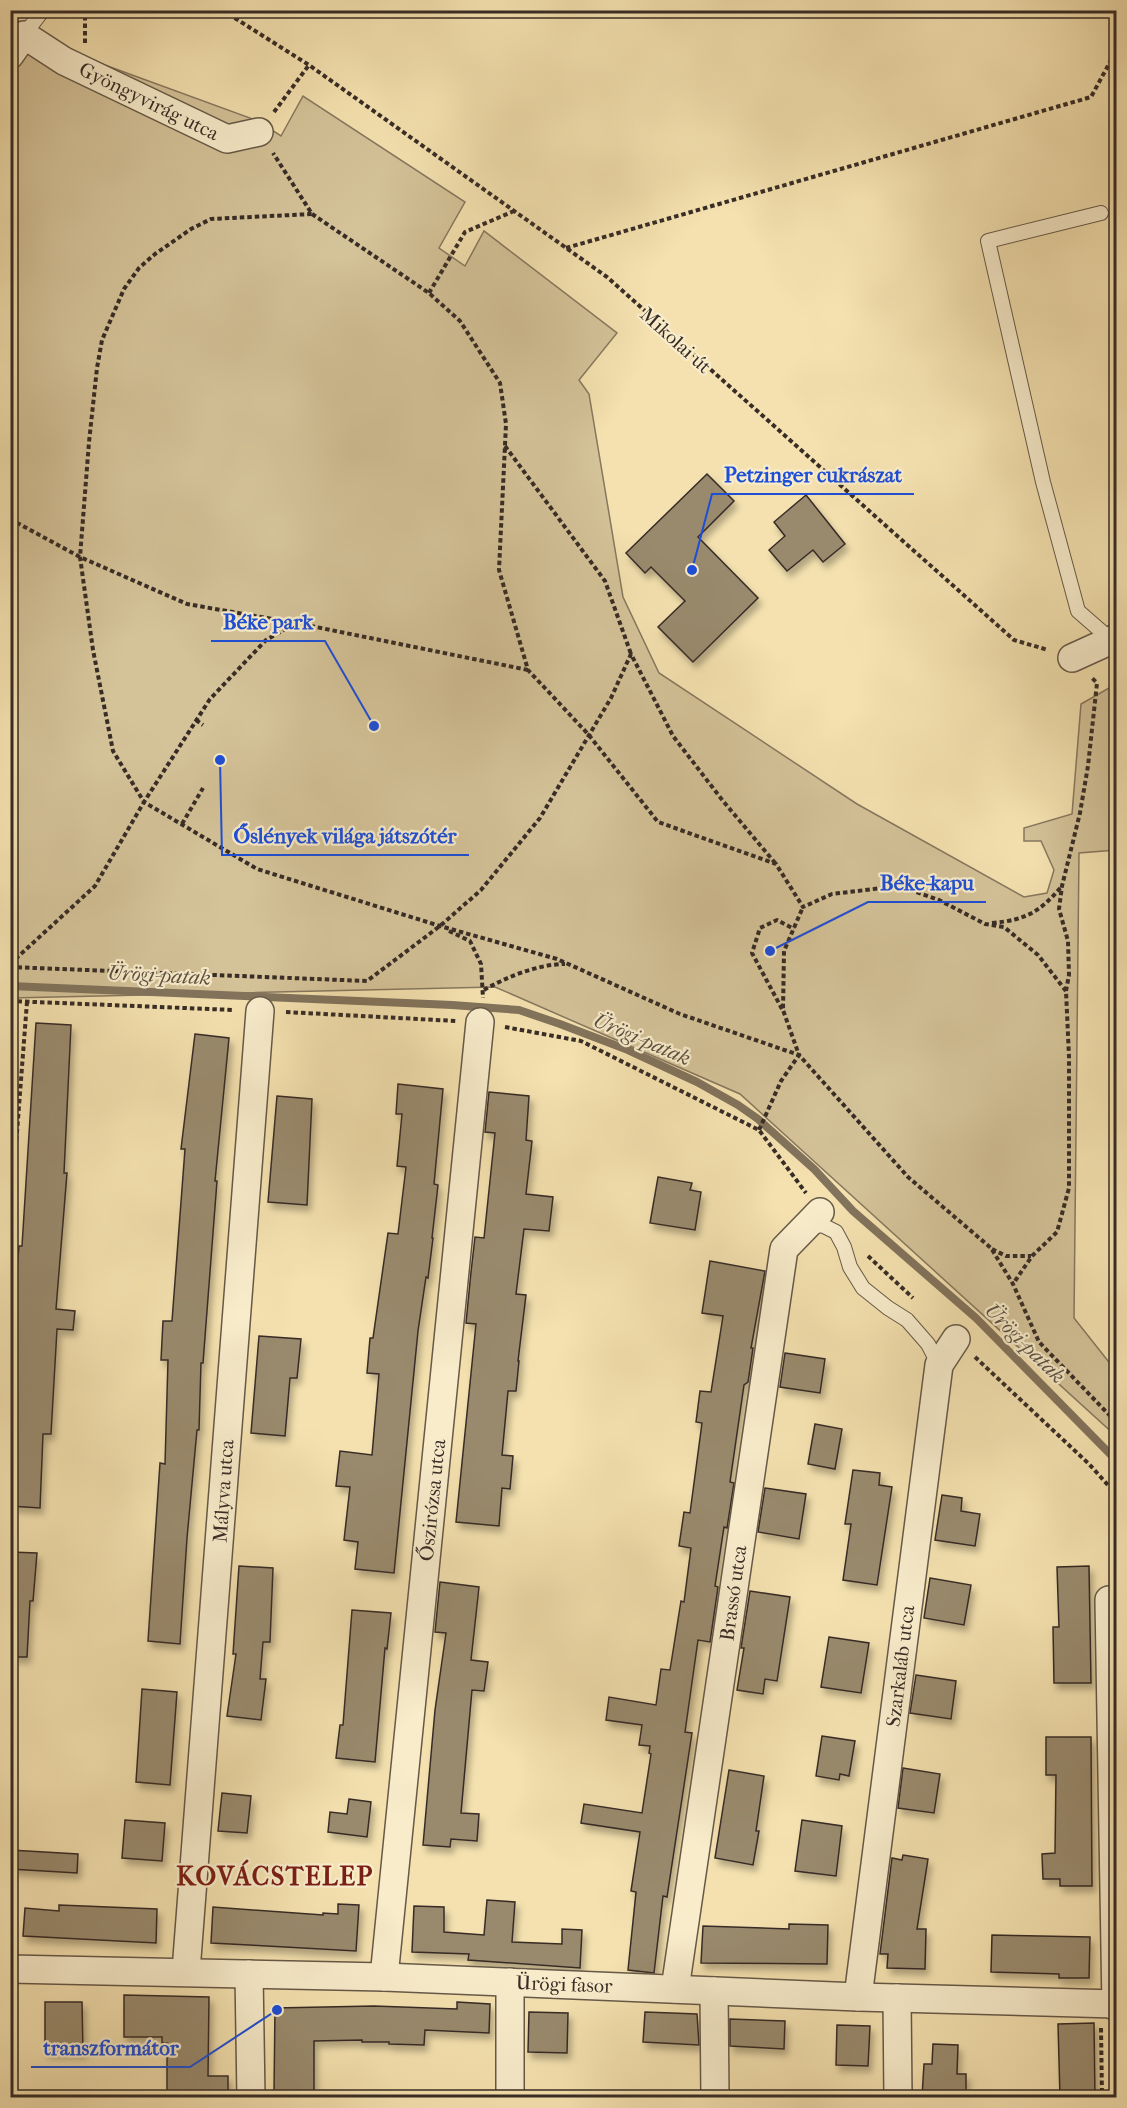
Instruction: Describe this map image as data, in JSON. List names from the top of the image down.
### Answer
{
  "streets": {
    "street": [
      "Gyöngyvirág utca",
      "Mályva utca",
      "Őszirózsa utca",
      "Brassó utca",
      "Szarkaláb utca",
      "Ürögi fasor"
    ],
    "path": ["Mikolai út"]
  },
  "crossings": [
    ["Mályva utca", "Ürögi fasor"],
    ["Őszirózsa utca", "Ürögi fasor"],
    ["Brassó utca", "Ürögi fasor"],
    ["Szarkaláb utca", "Ürögi fasor"]
  ],
  "districts": ["KOVÁCSTELEP"],
  "water": ["Ürögi-patak"],
  "places": [
    "Petzinger cukrászat",
    "Béke park",
    "Őslények világa játszótér",
    "Béke-kapu",
    "transzformátor"
  ]
}
